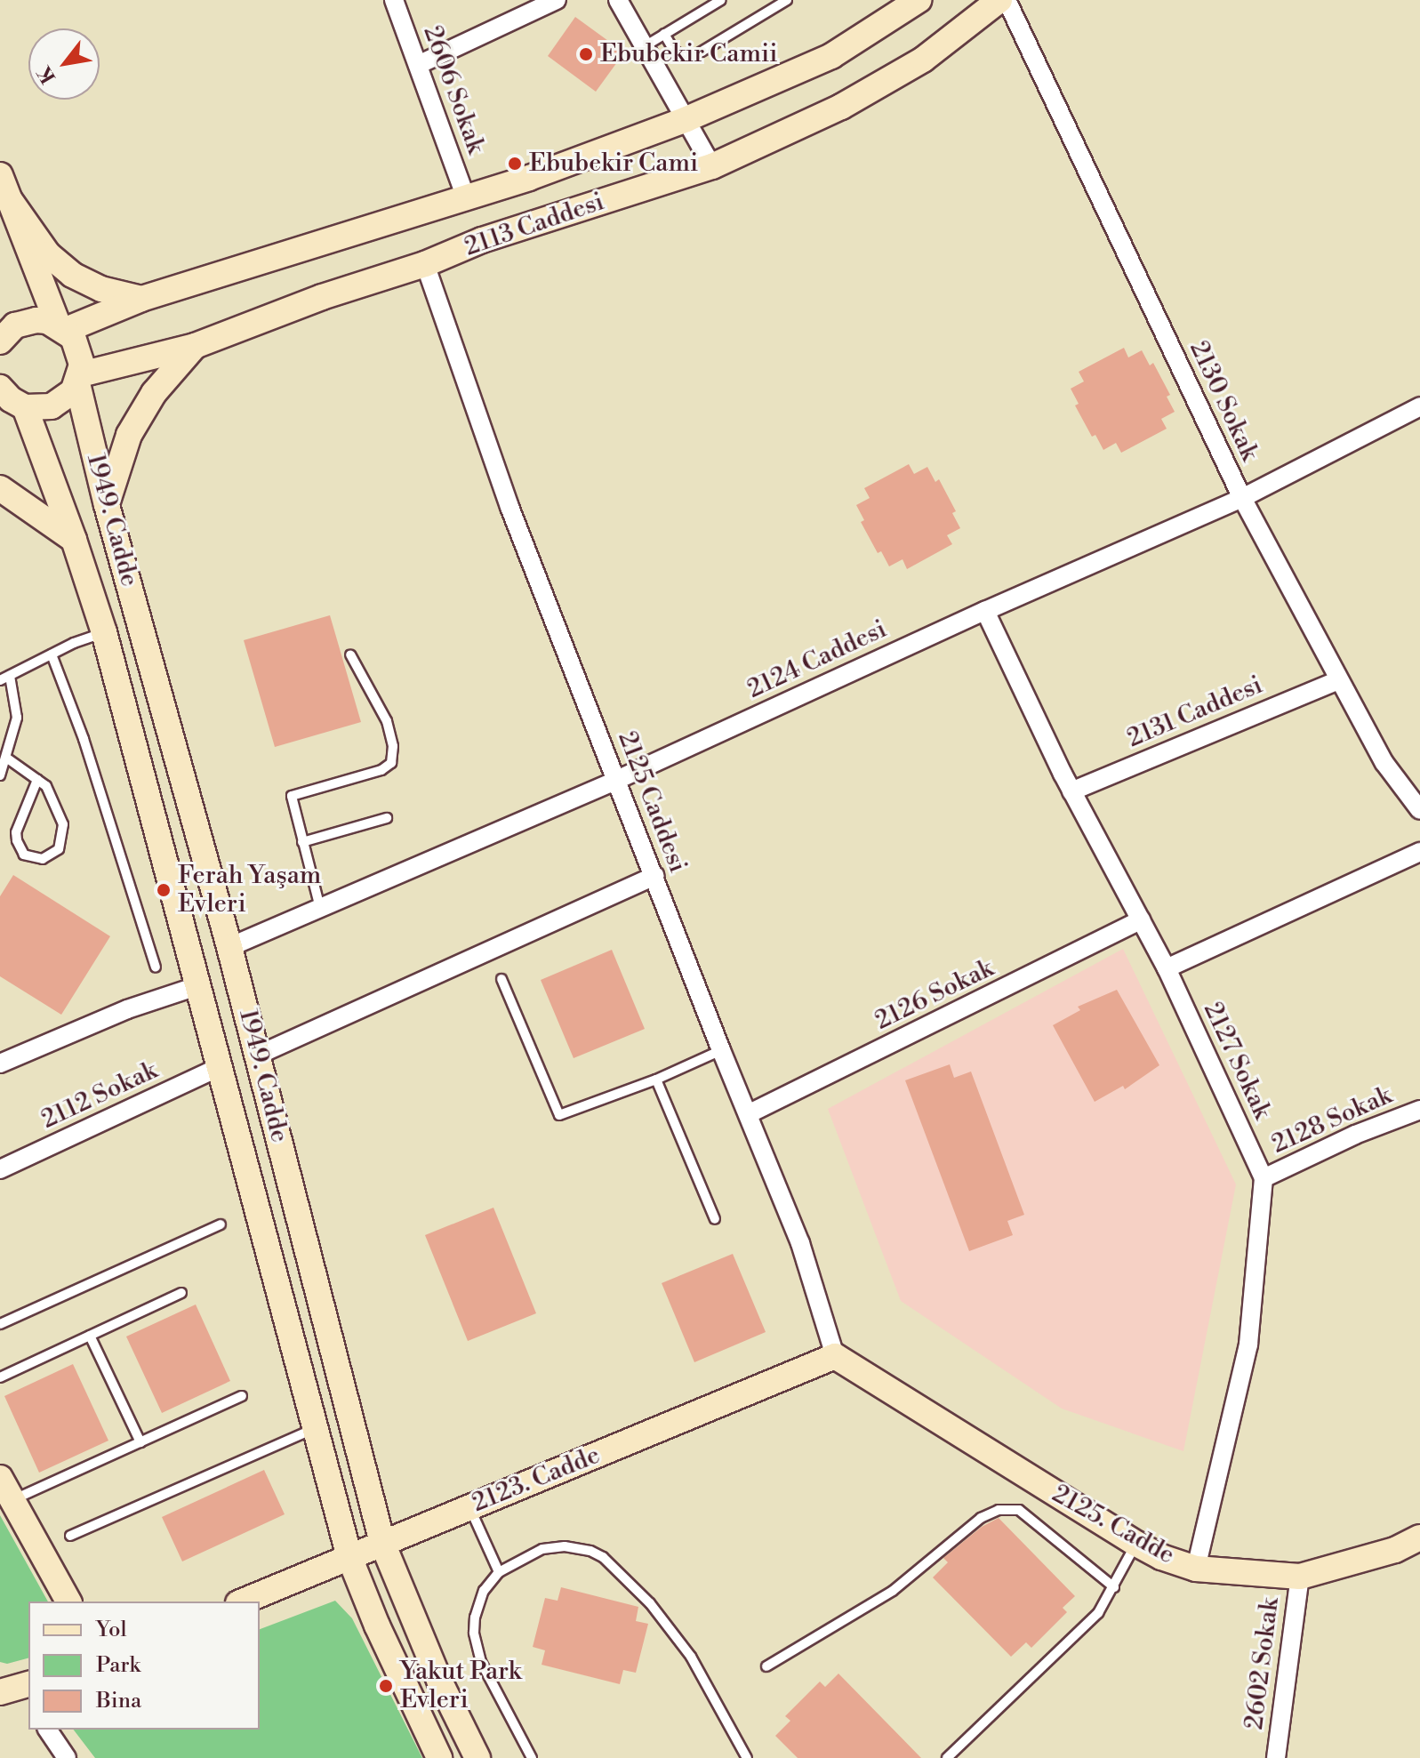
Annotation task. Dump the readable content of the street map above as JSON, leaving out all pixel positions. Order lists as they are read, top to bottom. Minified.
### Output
{"streets":{"street":["2606 Sokak","2113 Caddesi","2130 Sokak","1949. Cadde","2124 Caddesi","2131 Caddesi","2125 Caddesi","2126 Sokak","2127 Sokak","2112 Sokak","2128 Sokak","2123. Cadde","2125. Cadde","2602 Sokak"]},"crossings":[["2606 Sokak","2113 Caddesi"],["2113 Caddesi","1949. Cadde"],["2113 Caddesi","2125 Caddesi"],["2130 Sokak","2124 Caddesi"],["2130 Sokak","2131 Caddesi"],["1949. Cadde","2124 Caddesi"],["1949. Cadde","2112 Sokak"],["1949. Cadde","2123. Cadde"],["2124 Caddesi","2125 Caddesi"],["2124 Caddesi","2127 Sokak"],["2131 Caddesi","2127 Sokak"],["2125 Caddesi","2126 Sokak"],["2125 Caddesi","2123. Cadde"],["2125 Caddesi","2125. Cadde"],["2126 Sokak","2127 Sokak"],["2127 Sokak","2128 Sokak"],["2127 Sokak","2125. Cadde"],["2123. Cadde","2125. Cadde"],["2125. Cadde","2602 Sokak"]],"places":["Ebubekir Camii","Ebubekir Cami","Ferah Yaşam Evleri","Yakut Park Evleri"],"legend":["Yol","Park","Bina"],"north":"bottom left"}
